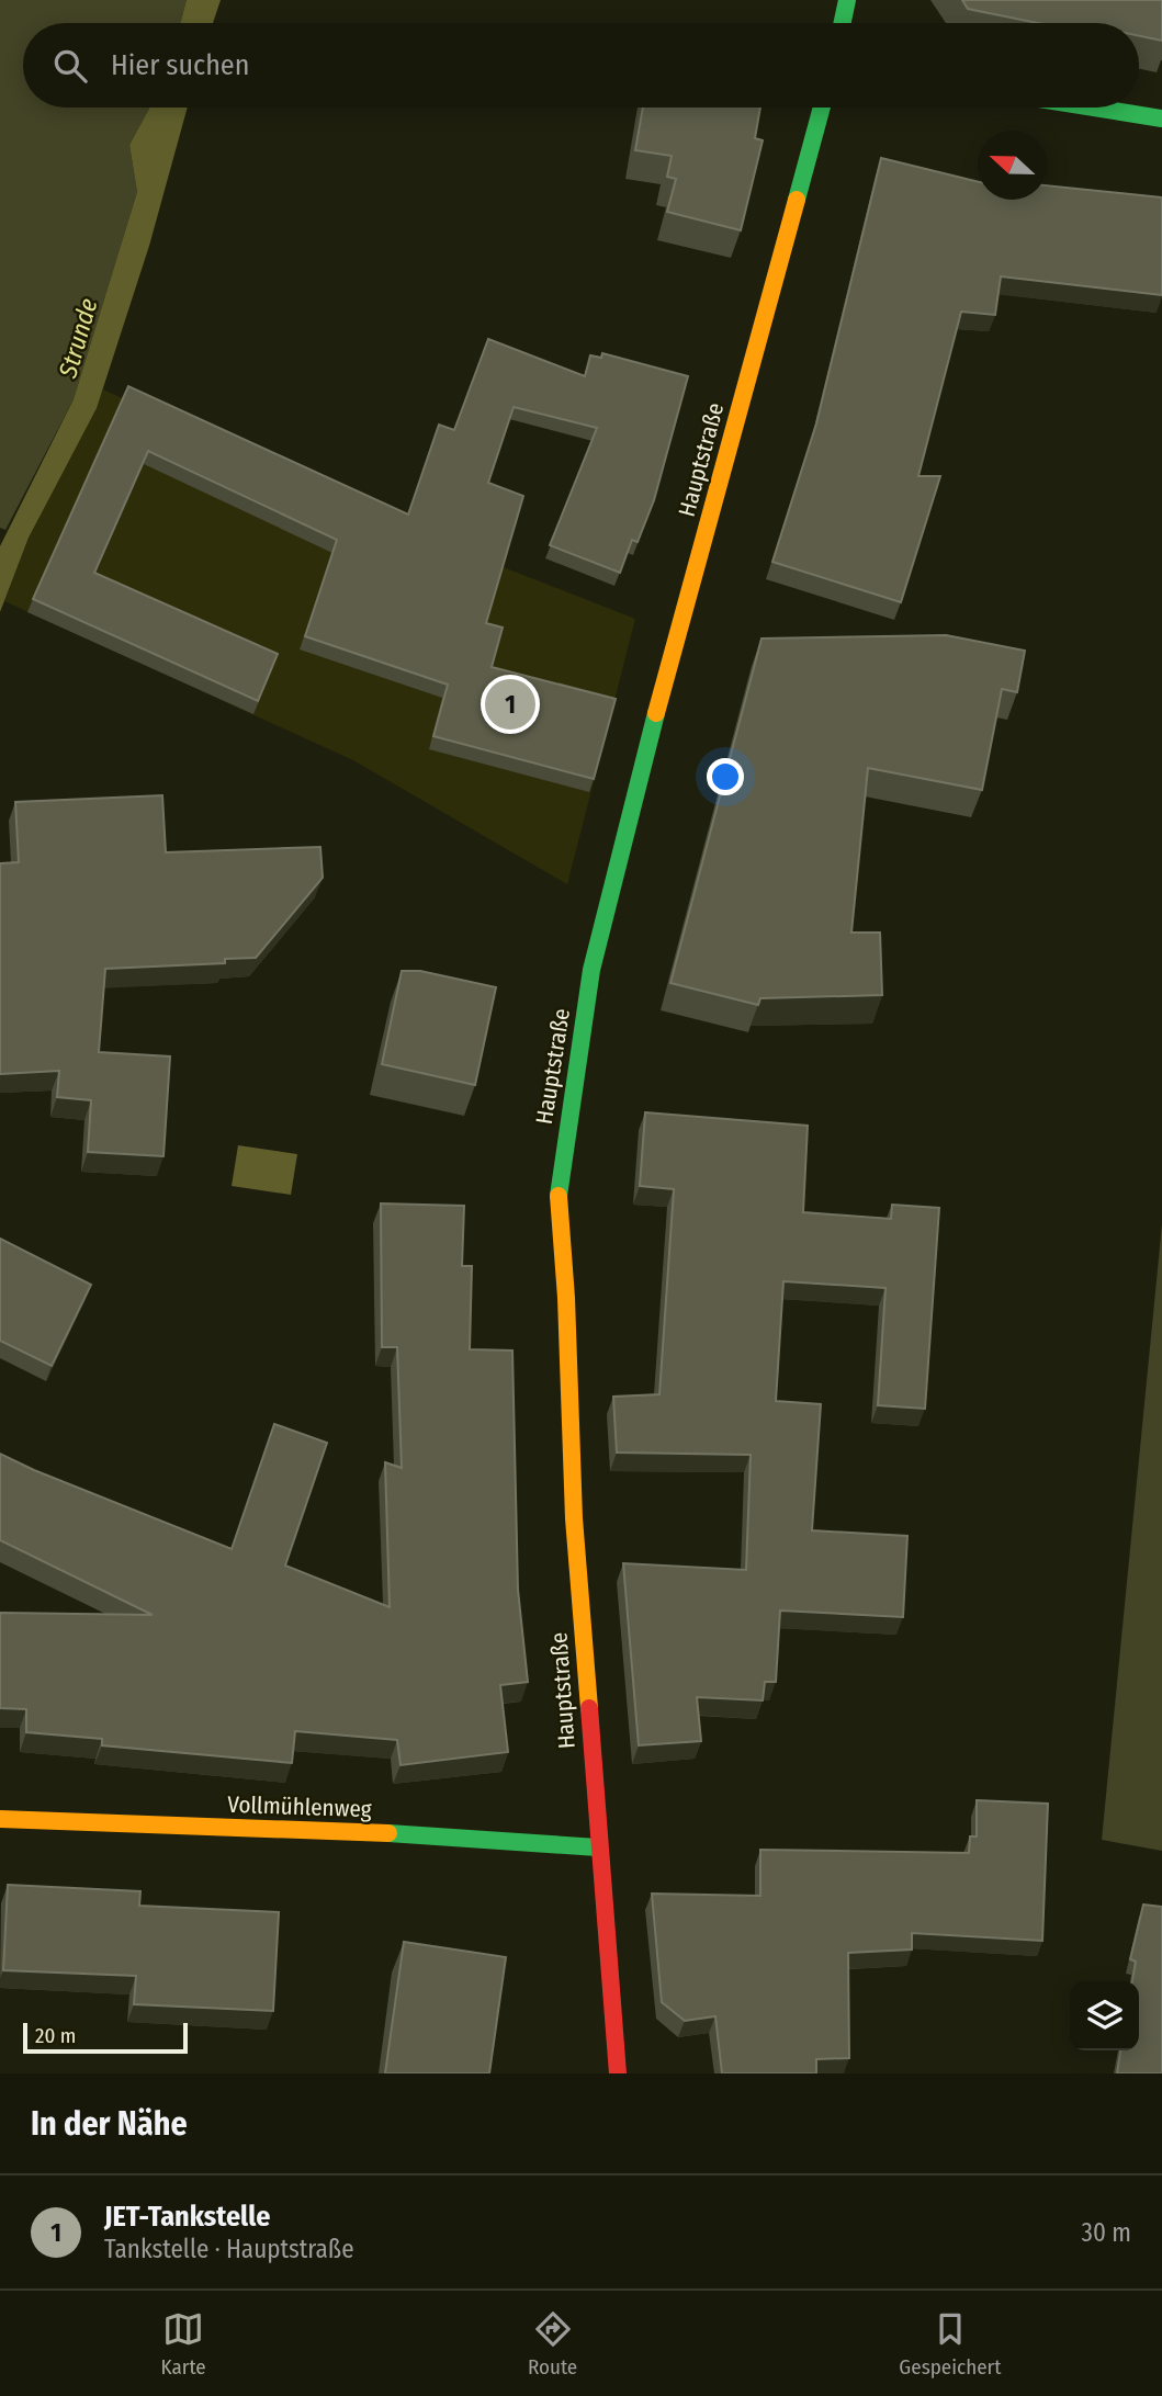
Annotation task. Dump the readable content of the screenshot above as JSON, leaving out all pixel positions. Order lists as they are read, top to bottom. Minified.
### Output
{"streets":{"main road":["Hauptstraße","Vollmühlenweg"]},"crossings":[["Hauptstraße","Vollmühlenweg"]],"water":["Strunde"],"scale_bar":"20 m","north":"left","page":{"search":"Hier suchen","pins":"1","scale":"20 m","heading":"In der Nähe","list":[{"mark":"1","name":"JET-Tankstelle","note":"Tankstelle · Hauptstraße","value":"30 m"}],"nav":["Karte","Route","Gespeichert"]}}
